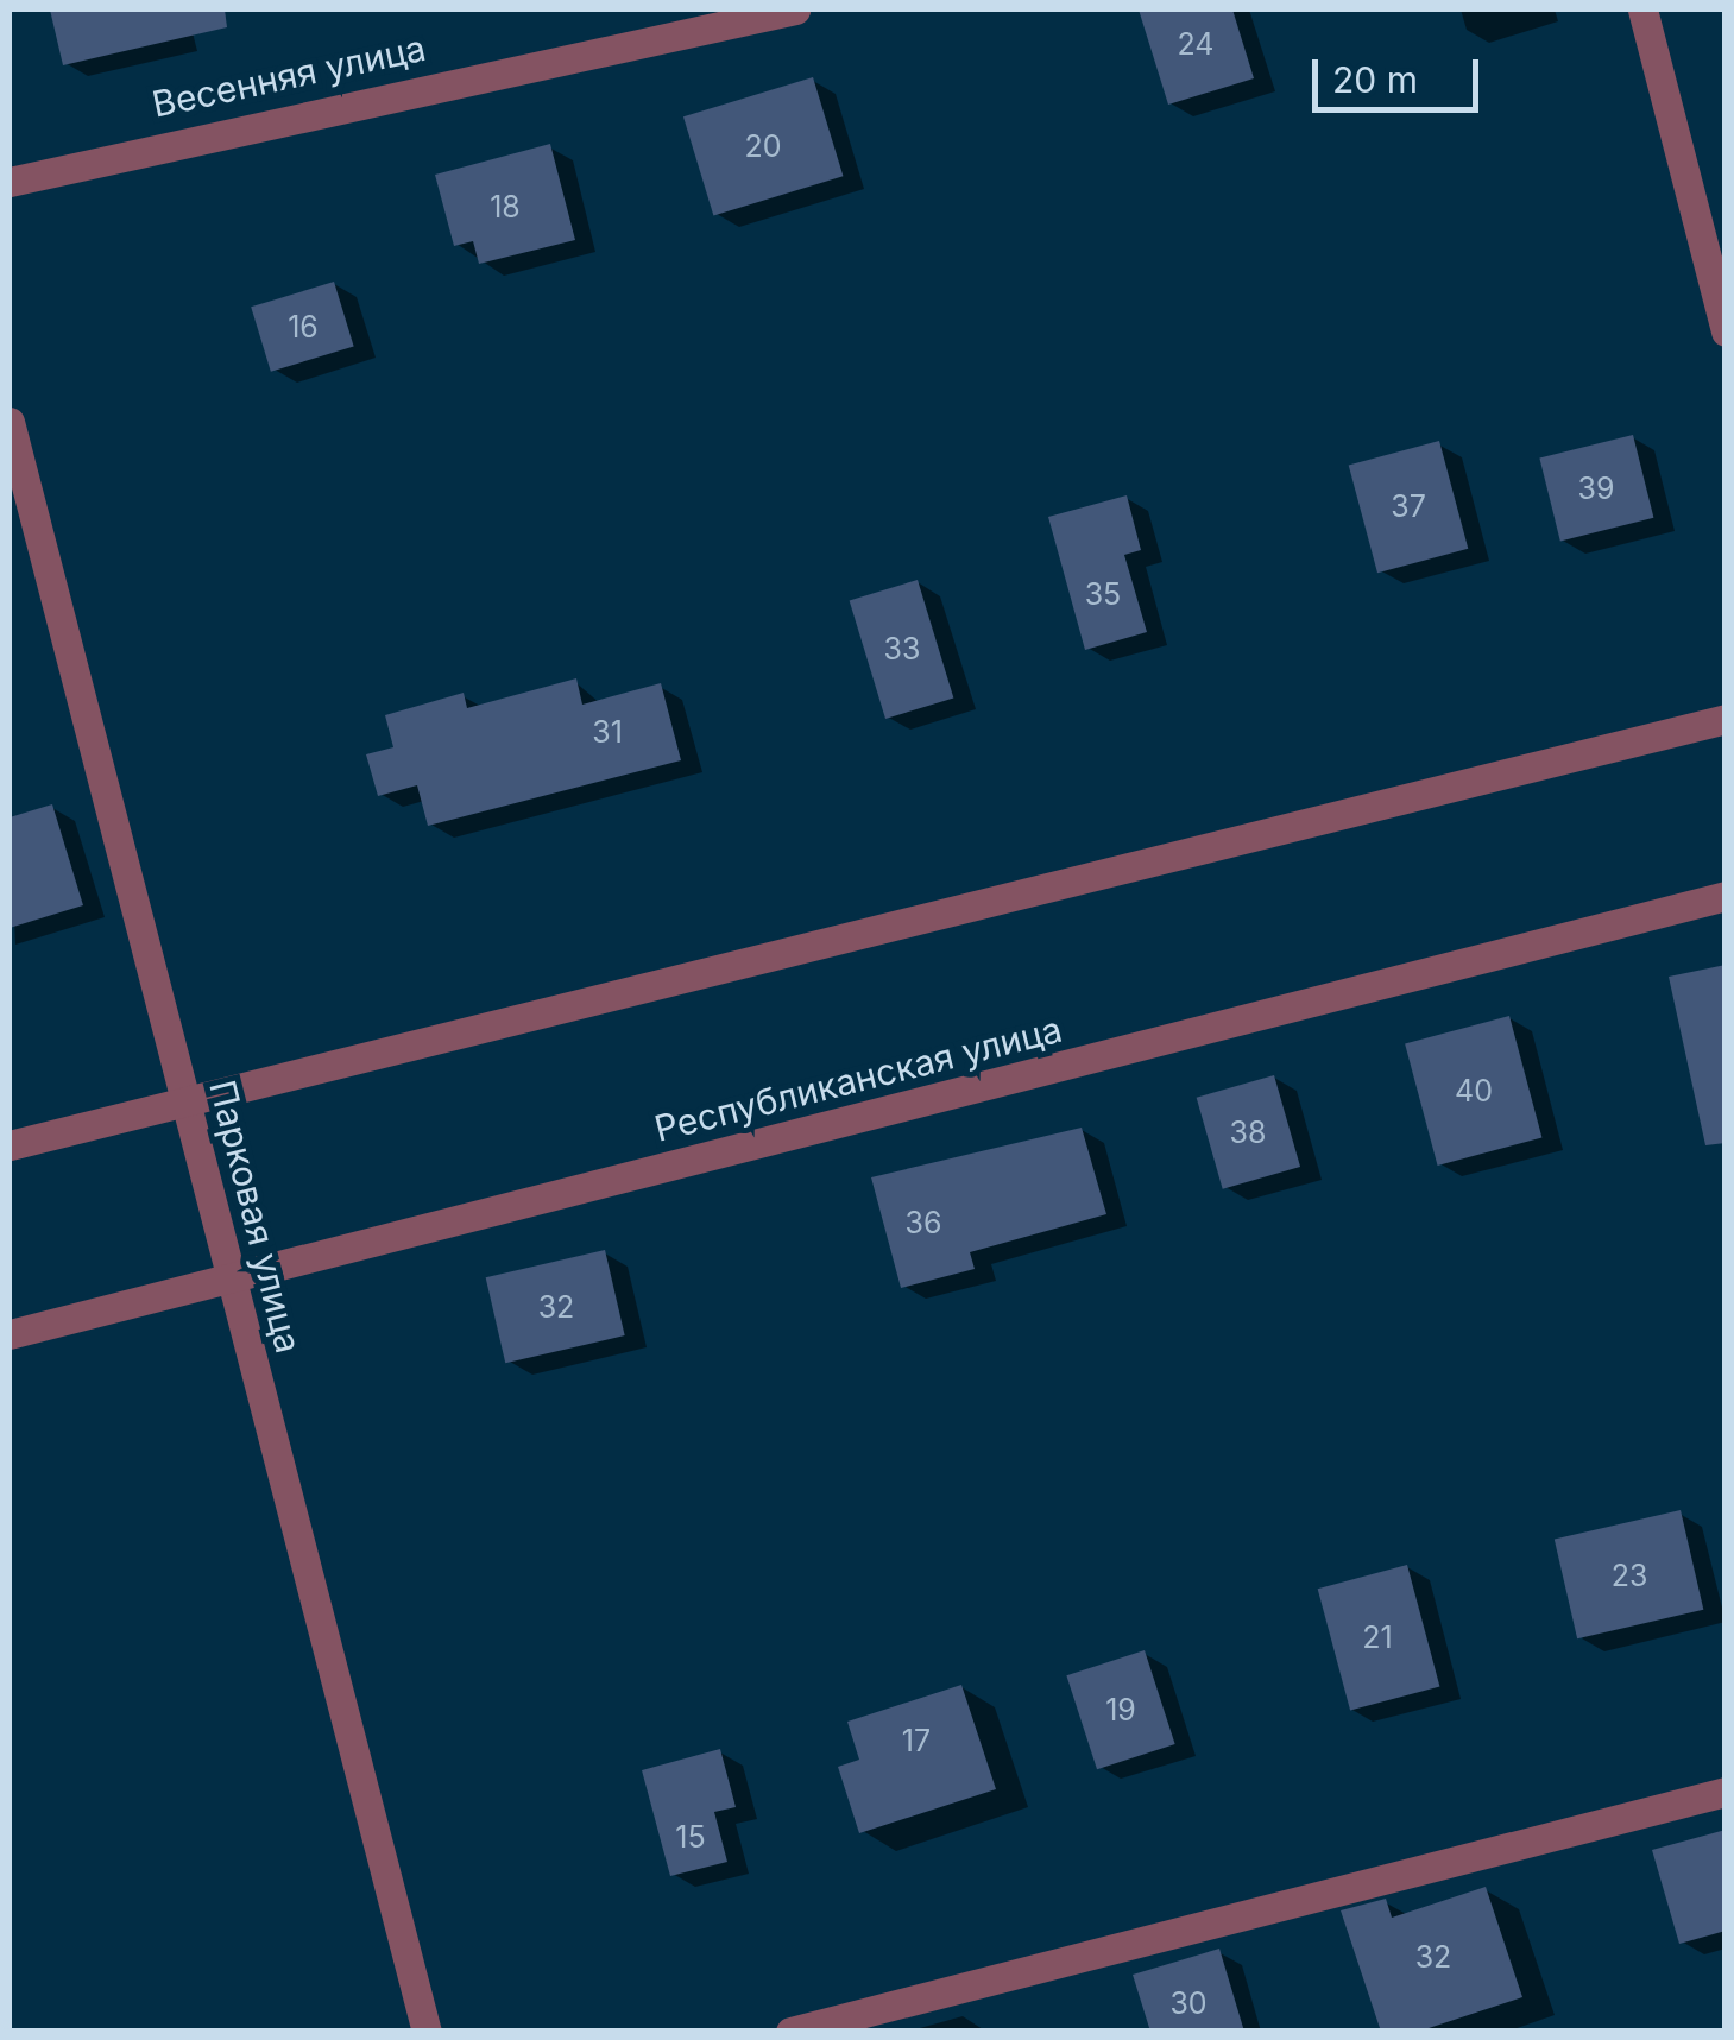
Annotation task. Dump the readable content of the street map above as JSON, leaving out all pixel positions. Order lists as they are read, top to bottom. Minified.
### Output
{"streets":{"street":["Весенняя улица","Республиканская улица","Парковая улица"]},"crossings":[["Республиканская улица","Парковая улица"]],"house_numbers":["24","20","18","16","39","37","35","33","31","40","38","36","32","23","21","19","17","15","32","30"],"scale_bar":"20 m"}
